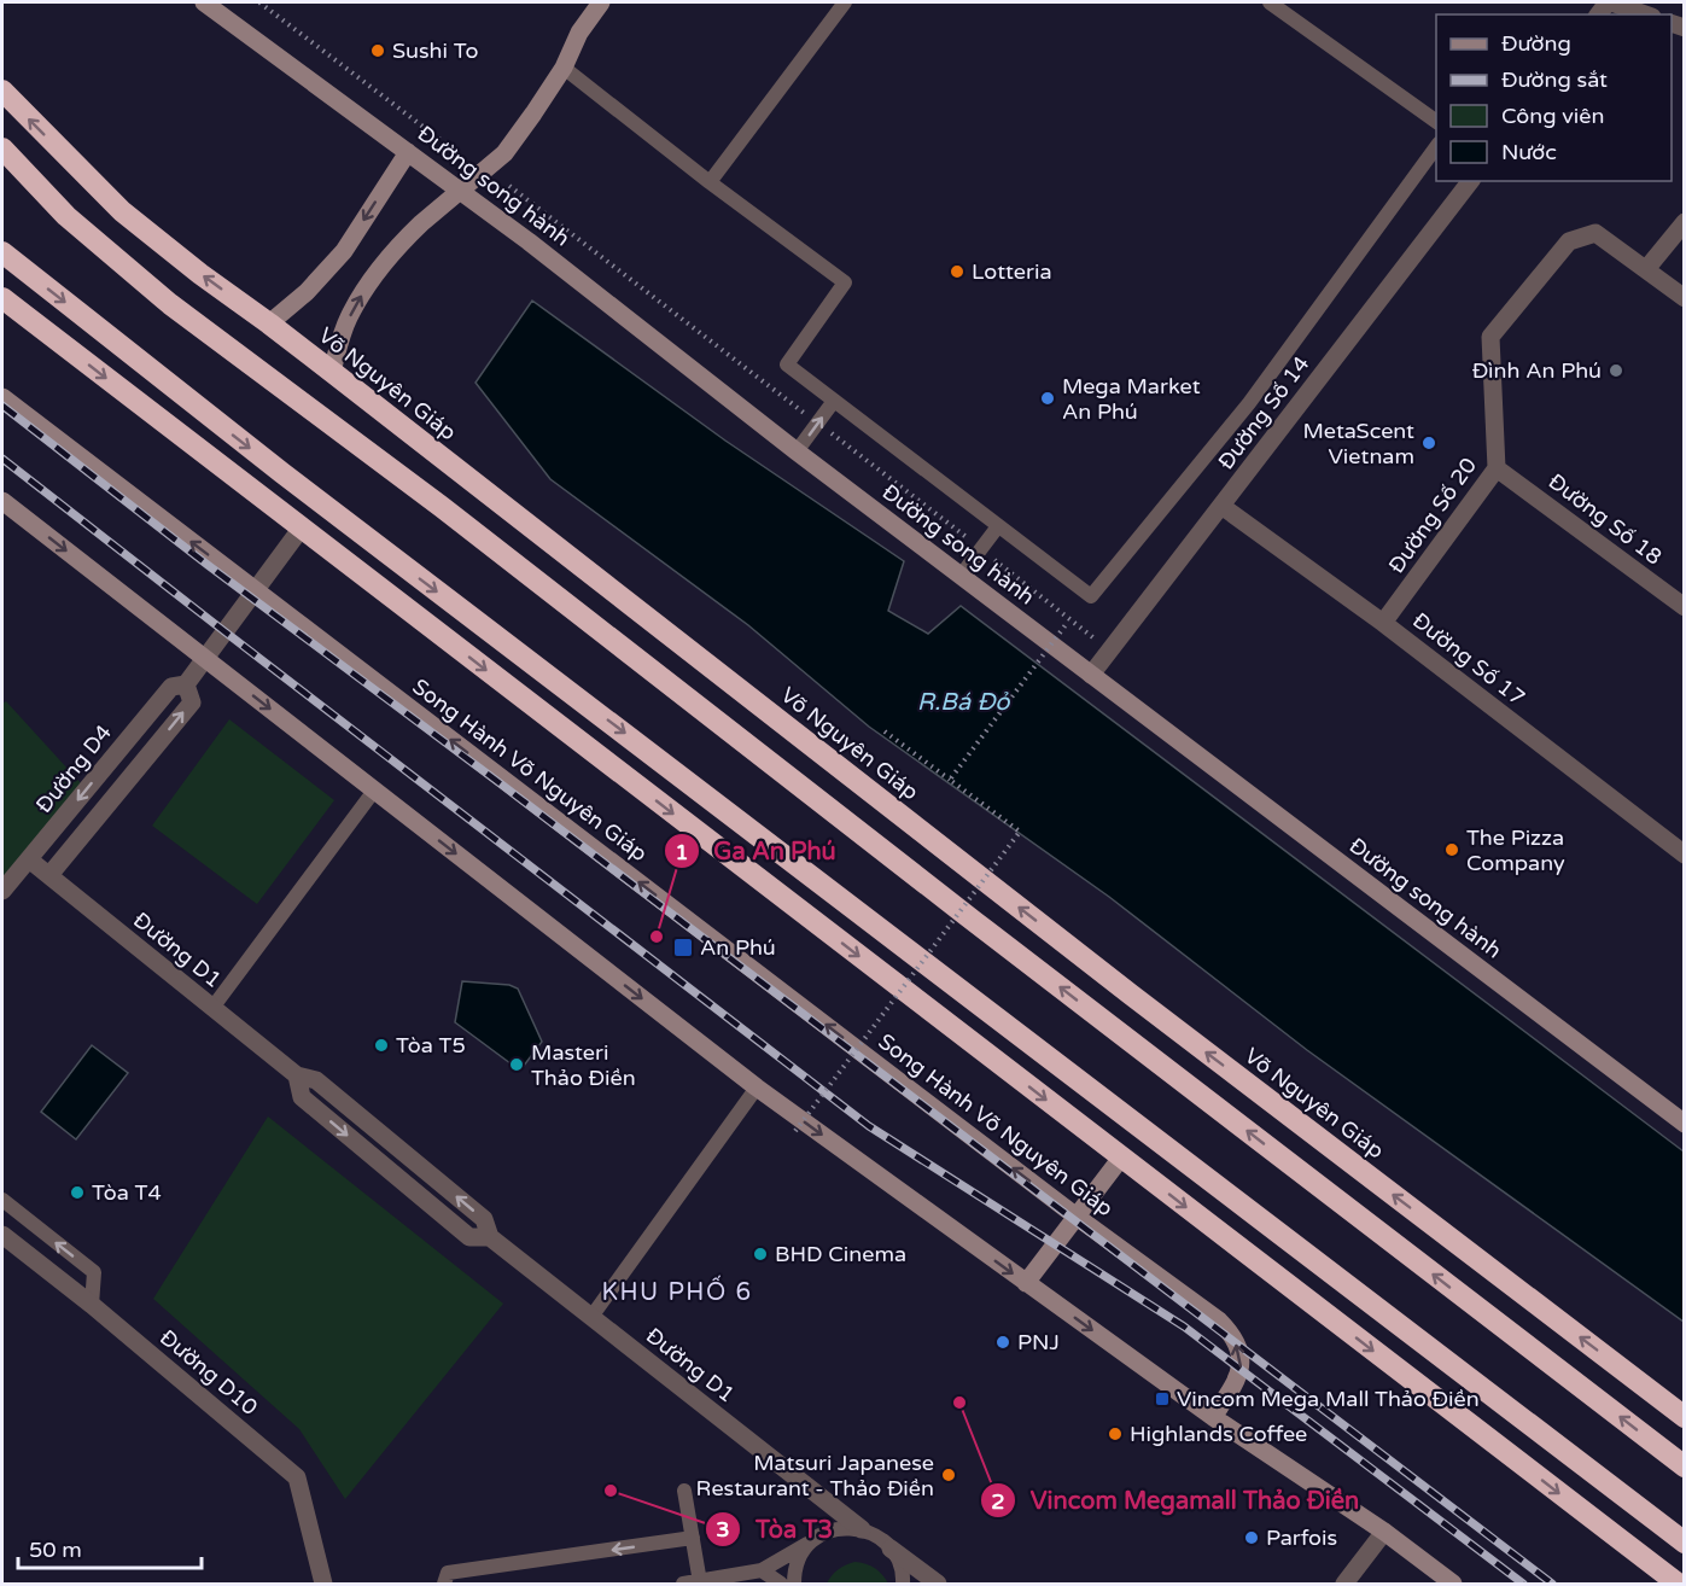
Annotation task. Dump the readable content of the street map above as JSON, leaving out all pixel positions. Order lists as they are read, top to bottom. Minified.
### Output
{"streets":{"highway":["Võ Nguyên Giáp"],"main road":["Đường song hành","Song Hành Võ Nguyên Giáp"],"street":["Đường Số 14","Đường Số 20","Đường Số 18","Đường Số 17","Đường D4","Đường D1","Đường D10"]},"crossings":[["Đường song hành","Đường Số 14"],["Đường Số 14","Đường Số 17"],["Đường Số 20","Đường Số 18"],["Đường Số 20","Đường Số 17"],["Đường D4","Song Hành Võ Nguyên Giáp"],["Đường D4","Đường D1"]],"districts":["KHU PHỐ 6"],"water":["R.Bá Đỏ"],"places":{"other":["Sushi To","Lotteria","Đình An Phú","Mega Market An Phú","MetaScent Vietnam","The Pizza Company","Ga An Phú","Tòa T5","Masteri Thảo Điền","Tòa T4","BHD Cinema","PNJ","Vincom Megamall Thảo Điền","Highlands Coffee","Matsuri Japanese Restaurant - Thảo Điền","Tòa T3","Parfois"],"transit":["An Phú","Vincom Mega Mall Thảo Điền"]},"legend":["Đường","Đường sắt","Công viên","Nước"],"scale_bar":"50 m"}
